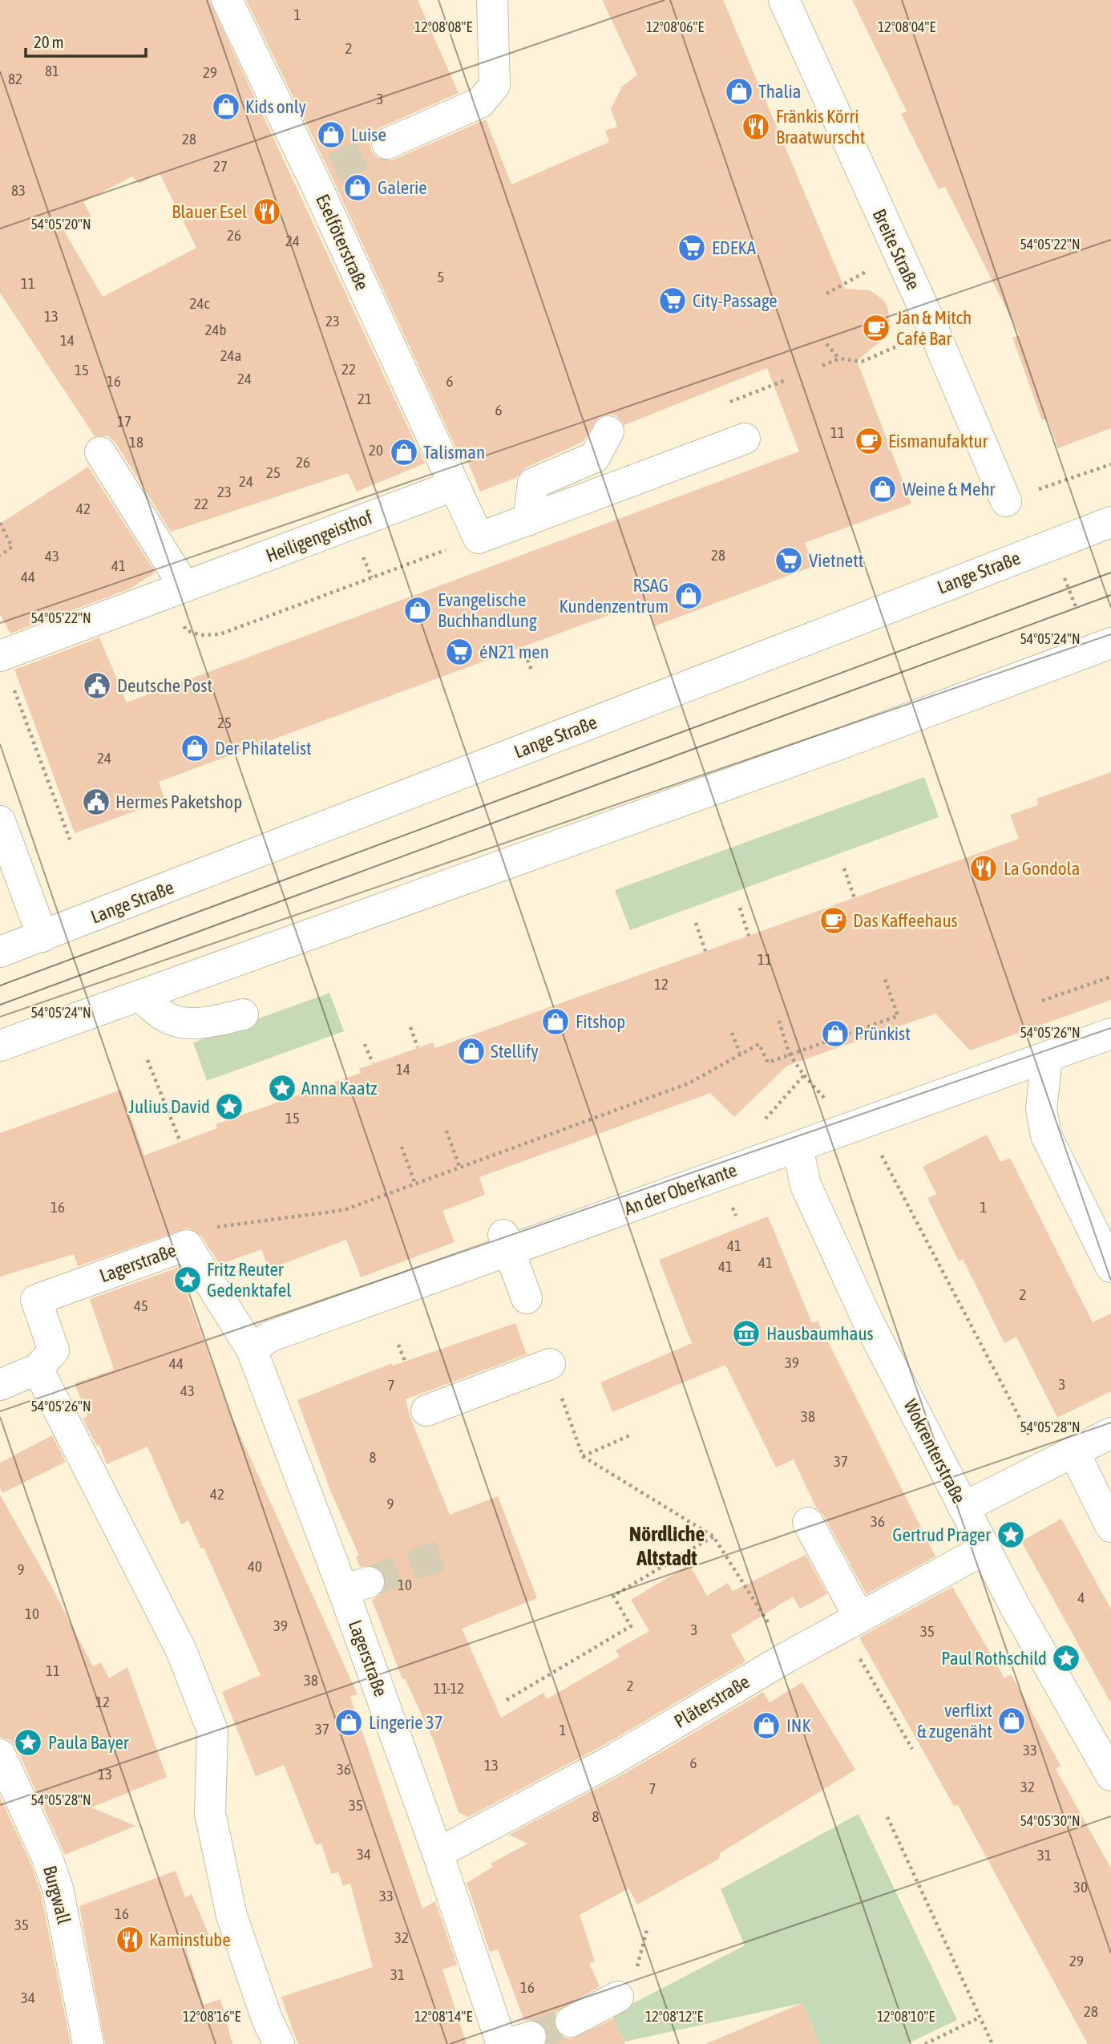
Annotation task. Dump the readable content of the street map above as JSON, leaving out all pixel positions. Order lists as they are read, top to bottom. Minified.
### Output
{"streets":{"street":["Eselföterstraße","Breite Straße","Heiligengeisthof","Lange Straße","An der Oberkante","Lagerstraße","Wokrenterstraße","Pläterstraße","Burgwall"]},"crossings":[["Eselföterstraße","Heiligengeisthof"],["An der Oberkante","Lagerstraße"],["An der Oberkante","Wokrenterstraße"],["Lagerstraße","Pläterstraße"],["Wokrenterstraße","Pläterstraße"]],"districts":["Nördliche Altstadt"],"places":{"shop":["Thalia","Kids only","Luise","Galerie","Talisman","Weine & Mehr","RSAG Kundenzentrum","Evangelische Buchhandlung","Der Philatelist","Fitshop","Prünkist","Stellify","verflixt & zugenäht","Lingerie 37","INK"],"restaurant":["Fränkis Körri Braatwurscht","Blauer Esel","La Gondola","Kaminstube"],"supermarket":["EDEKA","City-Passage","Vietnett","éN21 men"],"cafe":["Jan & Mitch Café Bar","Eismanufaktur","Das Kaffeehaus"],"public building":["Deutsche Post","Hermes Paketshop"],"place":["Anna Kaatz","Julius David","Fritz Reuter Gedenktafel","Gertrud Prager","Paul Rothschild","Paula Bayer"],"museum":["Hausbaumhaus"]},"house_numbers":["1","2","81","29","82","3","28","27","83","26","24","5","11","24c","13","23","24b","14","24a","22","15","24","16","6","21","6","17","11","18","20","26","25","24","23","22","42","28","43","41","44","25","24","11","12","14","15","16","1","41","41","41","2","45","39","44","3","7","43","38","8","37","42","9","36","40","9","10","4","10","39","3","35","11","38","2","11-12","12","37","1","33","6","13","36","13","32","7","35","8","34","31","30","33","16","35","32","29","31","16","34","28"],"scale_bar":"20 m","coordinates":["12°08'08\"E","12°08'06\"E","12°08'04\"E","54°05'20\"N","54°05'22\"N","54°05'24\"N","54°05'26\"N","54°05'28\"N","54°05'30\"N","12°08'16\"E","12°08'14\"E","12°08'12\"E","12°08'10\"E"]}
